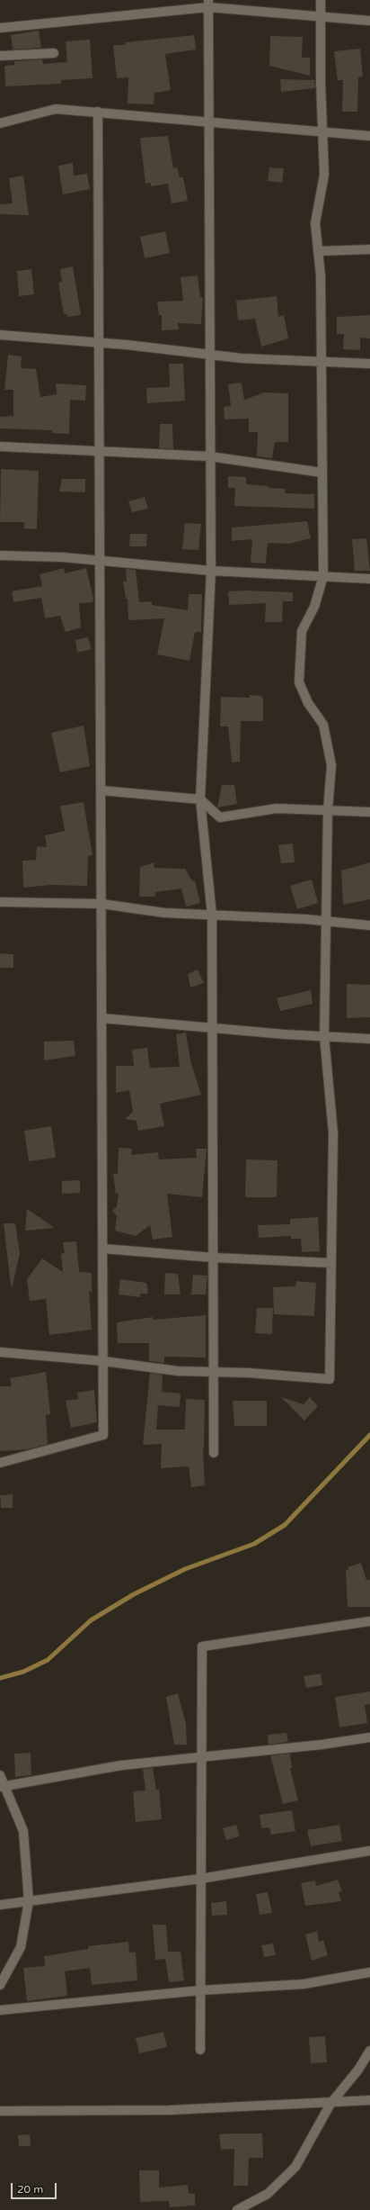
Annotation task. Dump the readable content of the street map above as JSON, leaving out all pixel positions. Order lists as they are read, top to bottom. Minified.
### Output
{"scale_bar":"20 m"}
